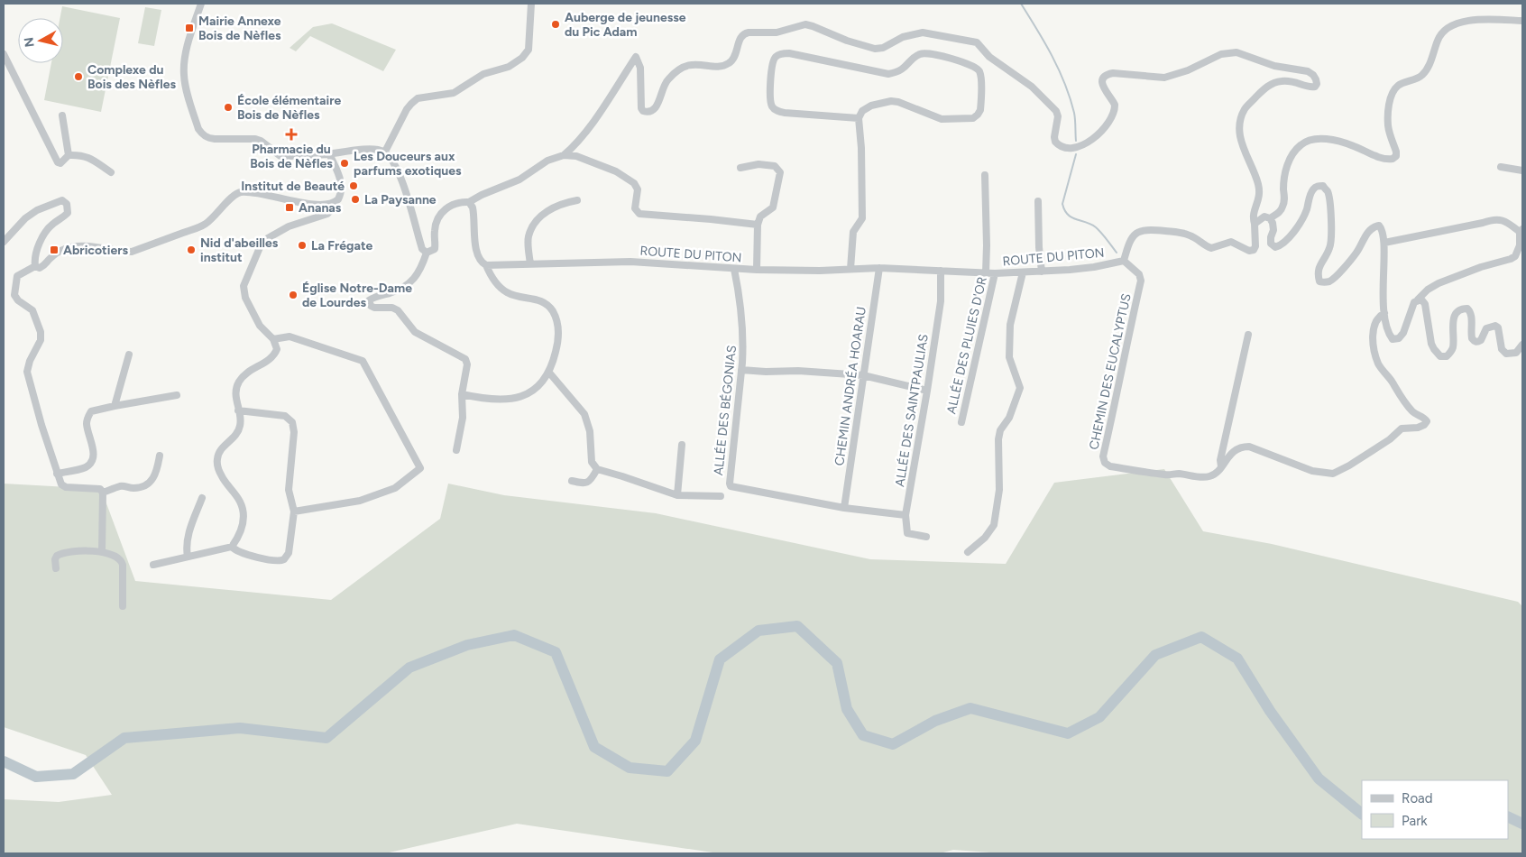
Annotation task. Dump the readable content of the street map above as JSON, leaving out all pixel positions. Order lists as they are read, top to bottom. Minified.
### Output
{"streets":{"street":["ROUTE DU PITON","ALLÉE DES PLUIES D'OR","CHEMIN DES EUCALYPTUS","CHEMIN ANDRÉA HOARAU","ALLÉE DES BÉGONIAS","ALLÉE DES SAINTPAULIAS"]},"crossings":[["ROUTE DU PITON","ALLÉE DES PLUIES D'OR"],["ROUTE DU PITON","CHEMIN DES EUCALYPTUS"],["ROUTE DU PITON","CHEMIN ANDRÉA HOARAU"],["ROUTE DU PITON","ALLÉE DES BÉGONIAS"],["ROUTE DU PITON","ALLÉE DES SAINTPAULIAS"],["CHEMIN ANDRÉA HOARAU","ALLÉE DES BÉGONIAS"],["ALLÉE DES BÉGONIAS","ALLÉE DES SAINTPAULIAS"]],"places":{"other":["Auberge de jeunesse du Pic Adam","Complexe du Bois des Nèfles","École élémentaire Bois de Nèfles","Les Douceurs aux parfums exotiques","Institut de Beauté","La Paysanne","La Frégate","Nid d'abeilles institut","Église Notre-Dame de Lourdes"],"transit":["Mairie Annexe Bois de Nèfles","Ananas","Abricotiers"],"health":["Pharmacie du Bois de Nèfles"]},"legend":["Road","Park"],"north":"left"}
